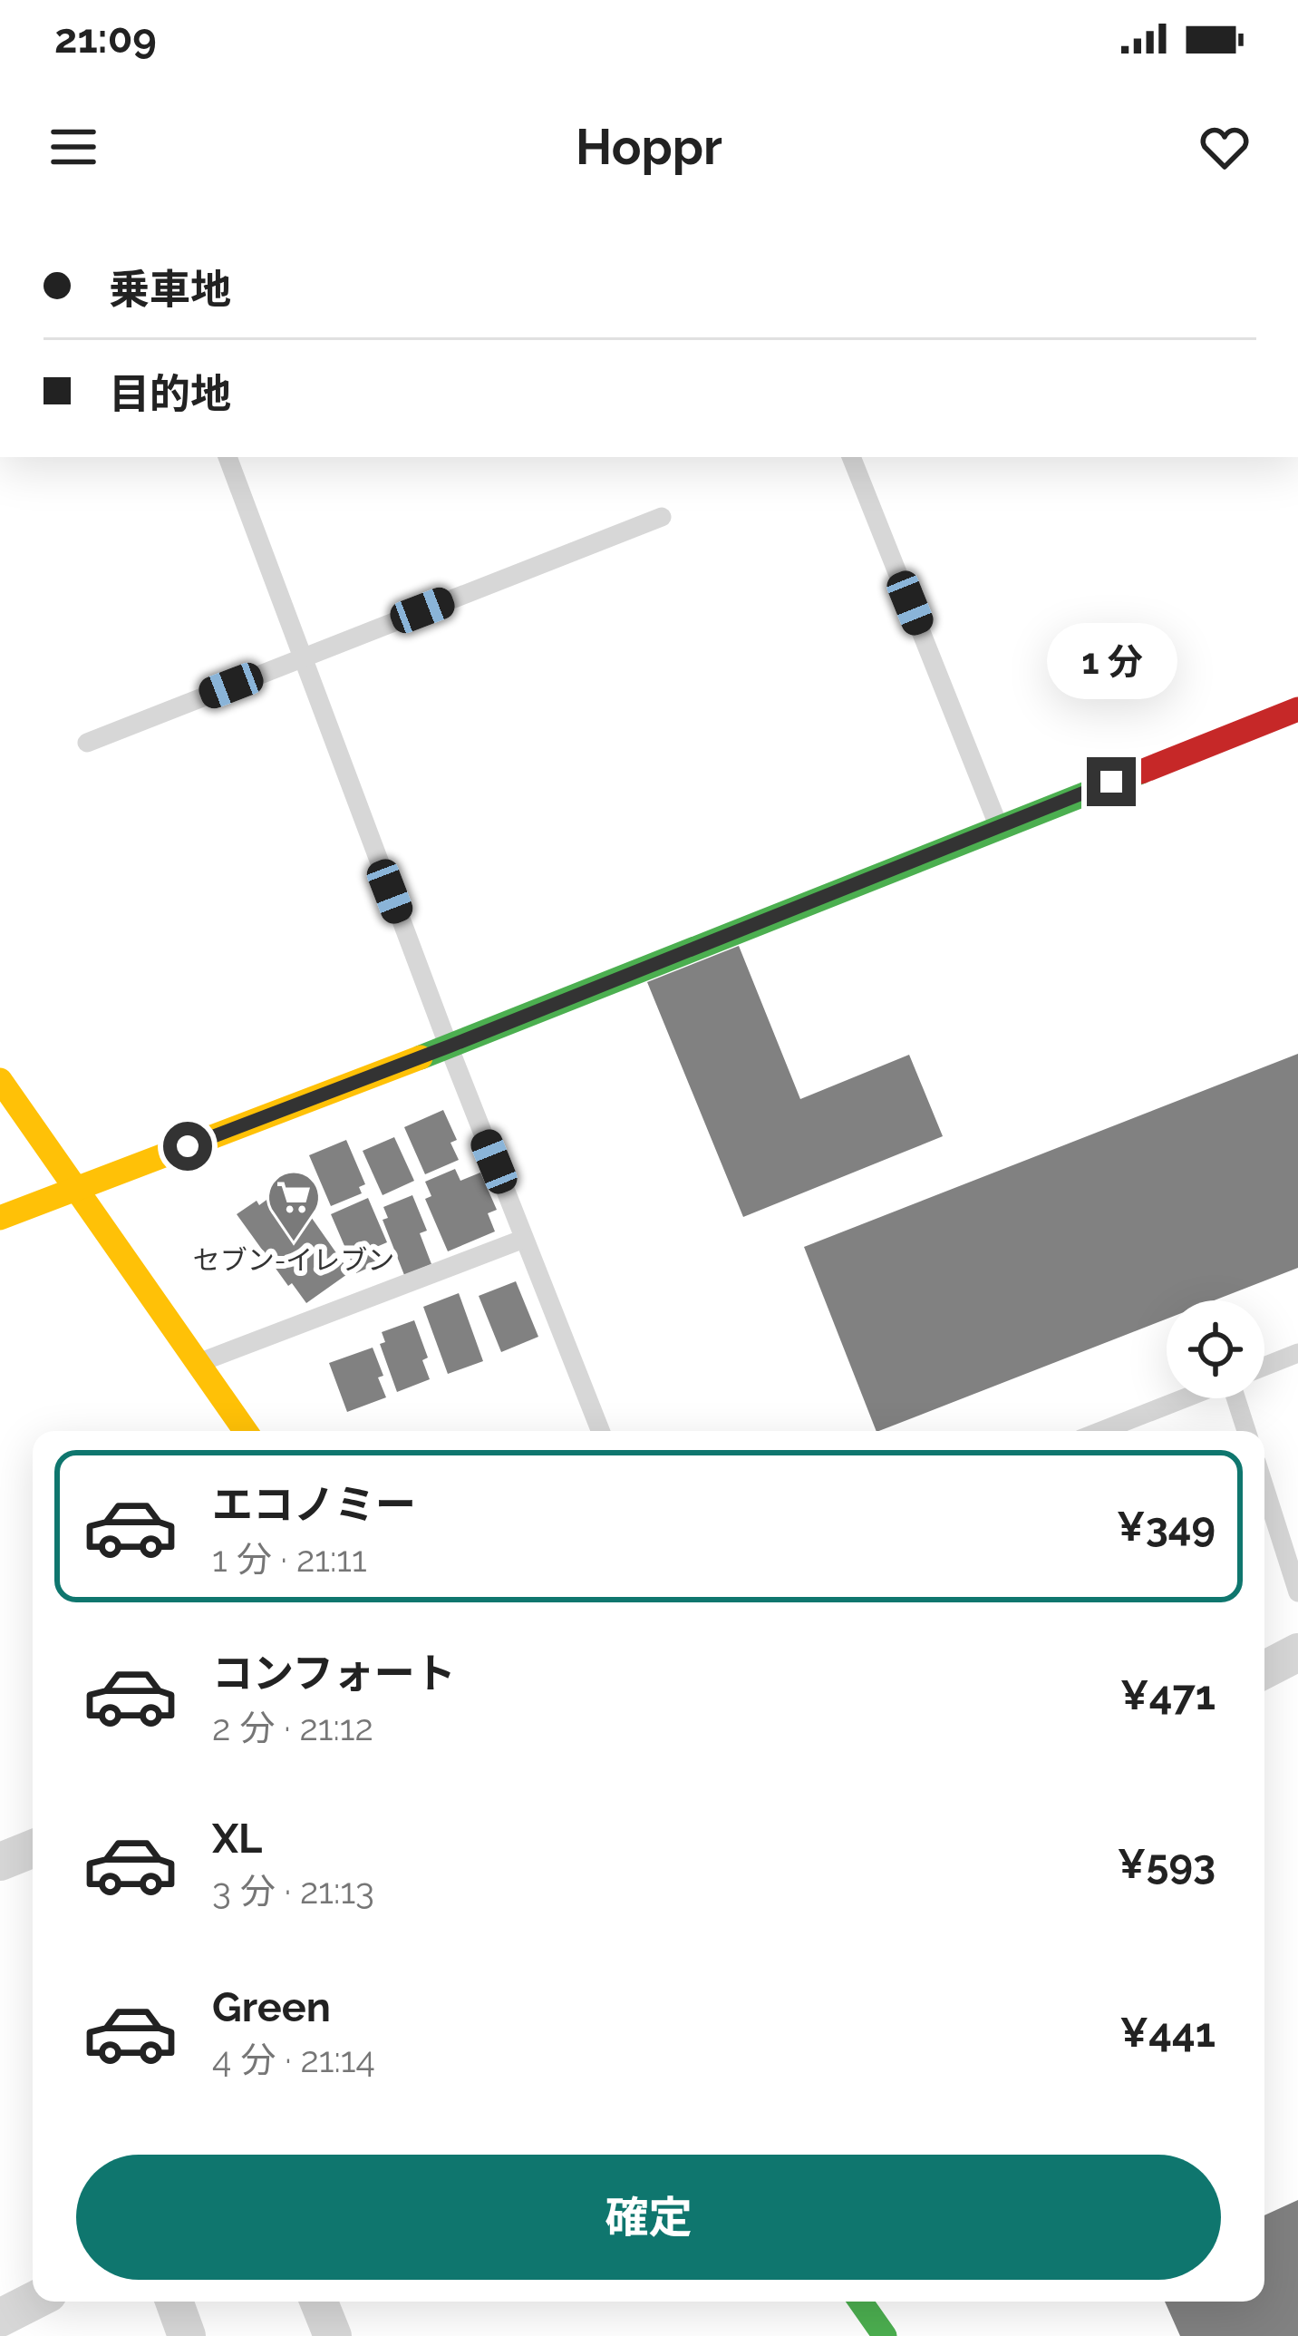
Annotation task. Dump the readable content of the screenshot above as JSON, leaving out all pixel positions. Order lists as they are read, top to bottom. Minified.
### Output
{"places":{"supermarket":["セブン-イレブン"]},"page":{"status":"21:09","header":"Hoppr","banner":["乗車地","目的地"],"bubble":"1 分","list":[{"name":"エコノミー","note":"1 分 · 21:11","value":"¥349"},{"name":"コンフォート","note":"2 分 · 21:12","value":"¥471"},{"name":"XL","note":"3 分 · 21:13","value":"¥593"},{"name":"Green","note":"4 分 · 21:14","value":"¥441"}],"buttons":"確定"}}
